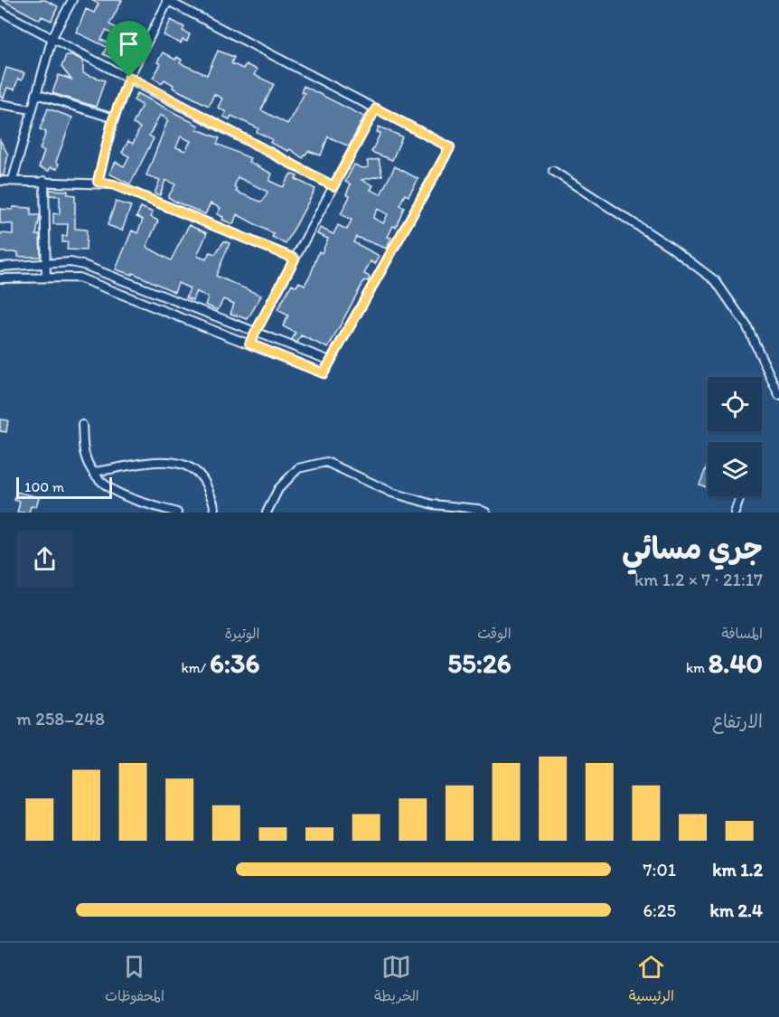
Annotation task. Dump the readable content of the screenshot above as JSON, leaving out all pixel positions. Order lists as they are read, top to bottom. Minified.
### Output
{"scale_bar":"100 m","page":{"scale":"100 m","heading":["جري مسائي","21:17 · 7 × 1.2 km"],"stats":[["المسافة","8.40 km"],["الوقت","55:26"],["الوتيرة","6:36 /km"]],"chart":["الارتفاع","248–258 m"],"list":[{"name":"1.2 km","note":"7:01"},{"name":"2.4 km","note":"6:25"}],"tabs":["الرئيسية","الخريطة","المحفوظات"]}}
